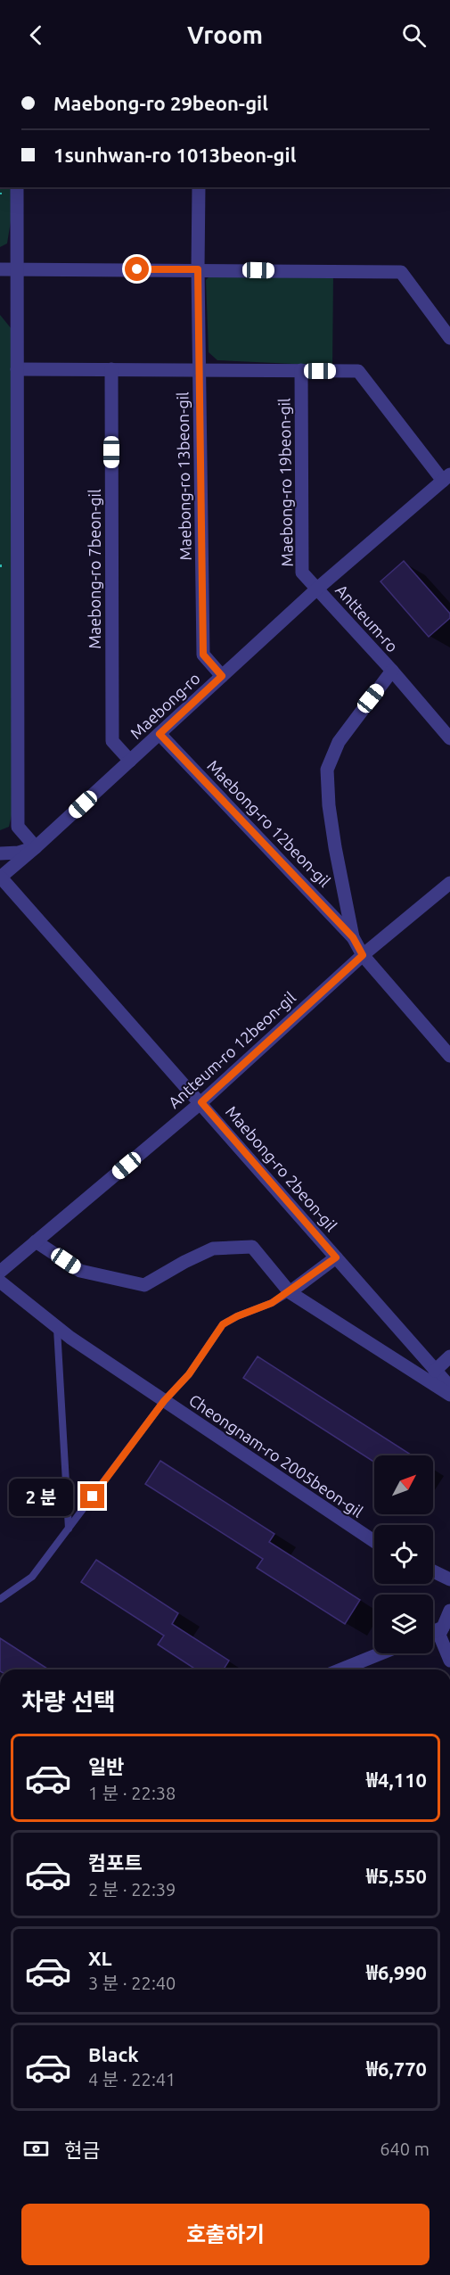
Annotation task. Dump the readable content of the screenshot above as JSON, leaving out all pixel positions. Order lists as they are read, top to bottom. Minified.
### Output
{"streets":{"street":["Maebong-ro 13beon-gil","Maebong-ro 19beon-gil","Maebong-ro 7beon-gil","Antteum-ro","Maebong-ro","Maebong-ro 12beon-gil","Antteum-ro 12beon-gil","Maebong-ro 2beon-gil","Cheongnam-ro 2005beon-gil"]},"crossings":[["Maebong-ro 13beon-gil","Maebong-ro"],["Maebong-ro 19beon-gil","Antteum-ro"],["Maebong-ro 19beon-gil","Maebong-ro"],["Maebong-ro 7beon-gil","Maebong-ro"],["Antteum-ro","Maebong-ro"],["Antteum-ro","Maebong-ro 12beon-gil"],["Maebong-ro","Maebong-ro 12beon-gil"],["Maebong-ro","Maebong-ro 2beon-gil"],["Maebong-ro 12beon-gil","Antteum-ro 12beon-gil"],["Antteum-ro 12beon-gil","Maebong-ro 2beon-gil"]],"north":"top right","page":{"header":"Vroom","banner":["Maebong-ro 29beon-gil","1sunhwan-ro 1013beon-gil"],"bubble":"2 분","heading":"차량 선택","list":[{"name":"일반","note":"1 분 · 22:38","value":"₩4,110"},{"name":"컴포트","note":"2 분 · 22:39","value":"₩5,550"},{"name":"XL","note":"3 분 · 22:40","value":"₩6,990"},{"name":"Black","note":"4 분 · 22:41","value":"₩6,770"}],"pay":["현금","640 m"],"buttons":"호출하기"}}
